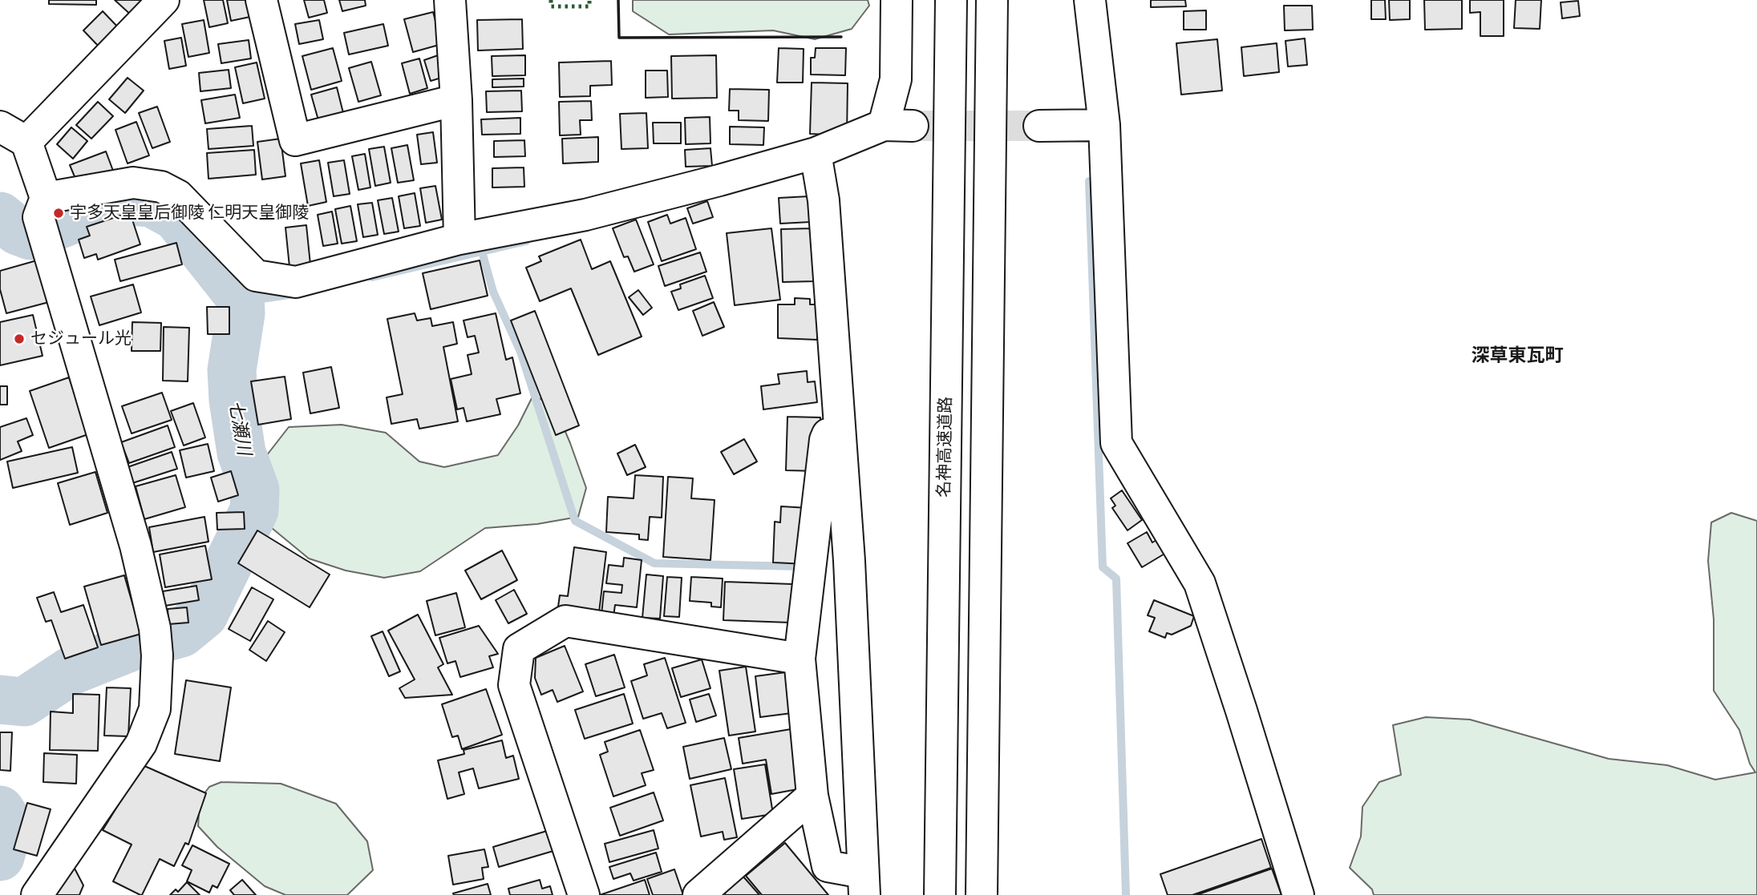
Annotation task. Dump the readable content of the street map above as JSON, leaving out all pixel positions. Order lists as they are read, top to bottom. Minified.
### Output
{"streets":{"main road":["名神高速道路"]},"districts":["深草東瓦町"],"water":["七瀬川"],"places":["宇多天皇皇后御陵 仁明天皇御陵","セジュール光"]}
